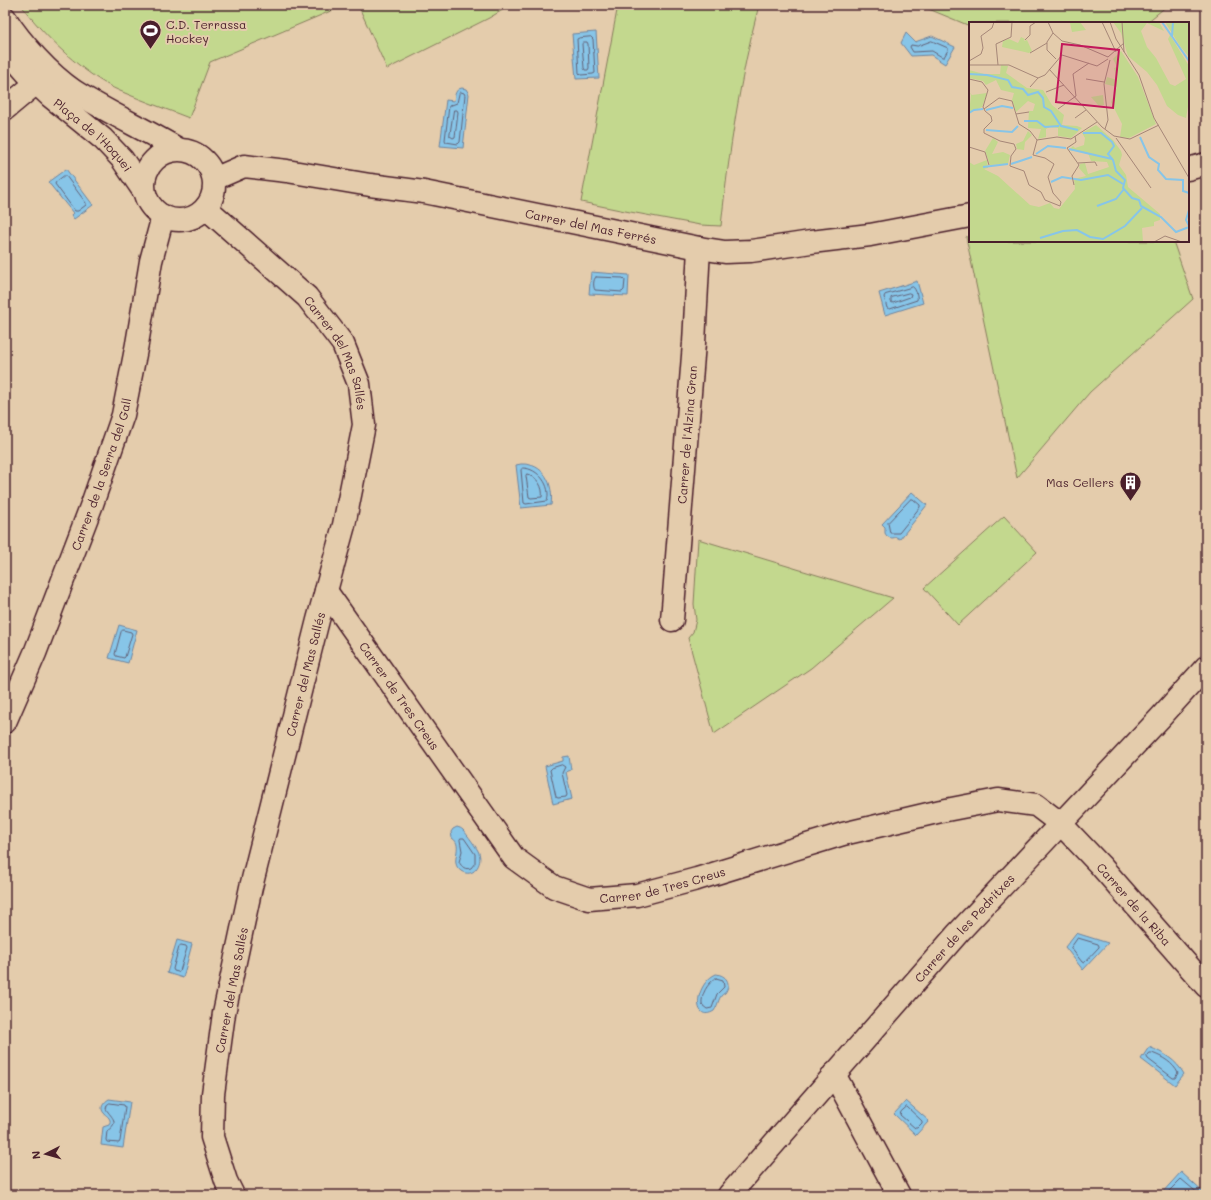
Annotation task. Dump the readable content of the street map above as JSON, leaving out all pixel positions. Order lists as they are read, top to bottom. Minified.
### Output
{"streets":{"street":["Plaça de l'Hoquei","Carrer del Mas Ferrés","Carrer del Mas Sallés","Carrer de l'Alzina Gran","Carrer de la Serra del Gall","Carrer de Tres Creus","Carrer de la Riba","Carrer de les Pedritxes"]},"crossings":[["Plaça de l'Hoquei","Carrer del Mas Ferrés"],["Plaça de l'Hoquei","Carrer del Mas Sallés"],["Plaça de l'Hoquei","Carrer de la Serra del Gall"],["Carrer del Mas Ferrés","Carrer del Mas Sallés"],["Carrer del Mas Ferrés","Carrer de l'Alzina Gran"],["Carrer del Mas Ferrés","Carrer de la Serra del Gall"],["Carrer del Mas Sallés","Carrer de la Serra del Gall"],["Carrer del Mas Sallés","Carrer de Tres Creus"],["Carrer de Tres Creus","Carrer de la Riba"],["Carrer de Tres Creus","Carrer de les Pedritxes"],["Carrer de la Riba","Carrer de les Pedritxes"]],"places":{"sports":["C.D. Terrassa Hockey"],"building":["Mas Cellers"]},"north":"left"}
